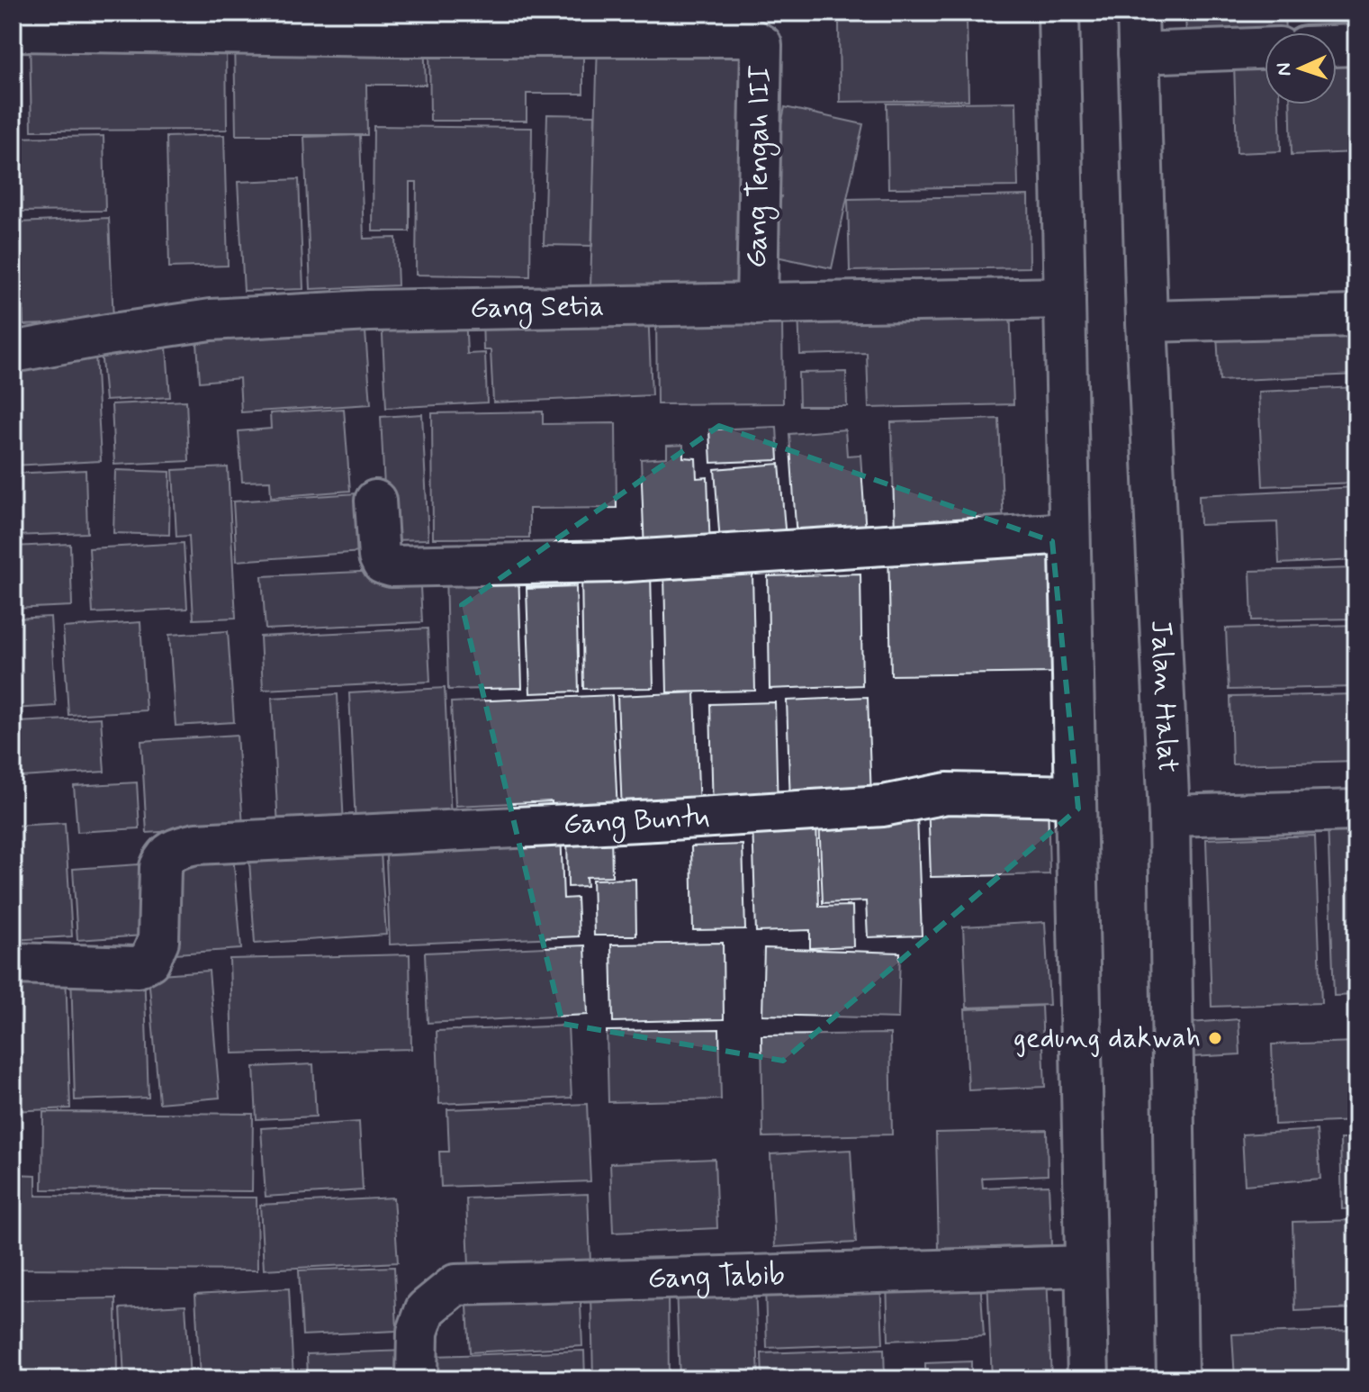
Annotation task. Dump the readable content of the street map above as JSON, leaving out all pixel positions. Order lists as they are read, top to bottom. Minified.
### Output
{"streets":{"street":["Gang Tengah III","Gang Setia","Jalan Halat","Gang Buntu","Gang Tabib"]},"crossings":[["Gang Tengah III","Gang Setia"]],"places":["gedung dakwah"],"north":"left"}
